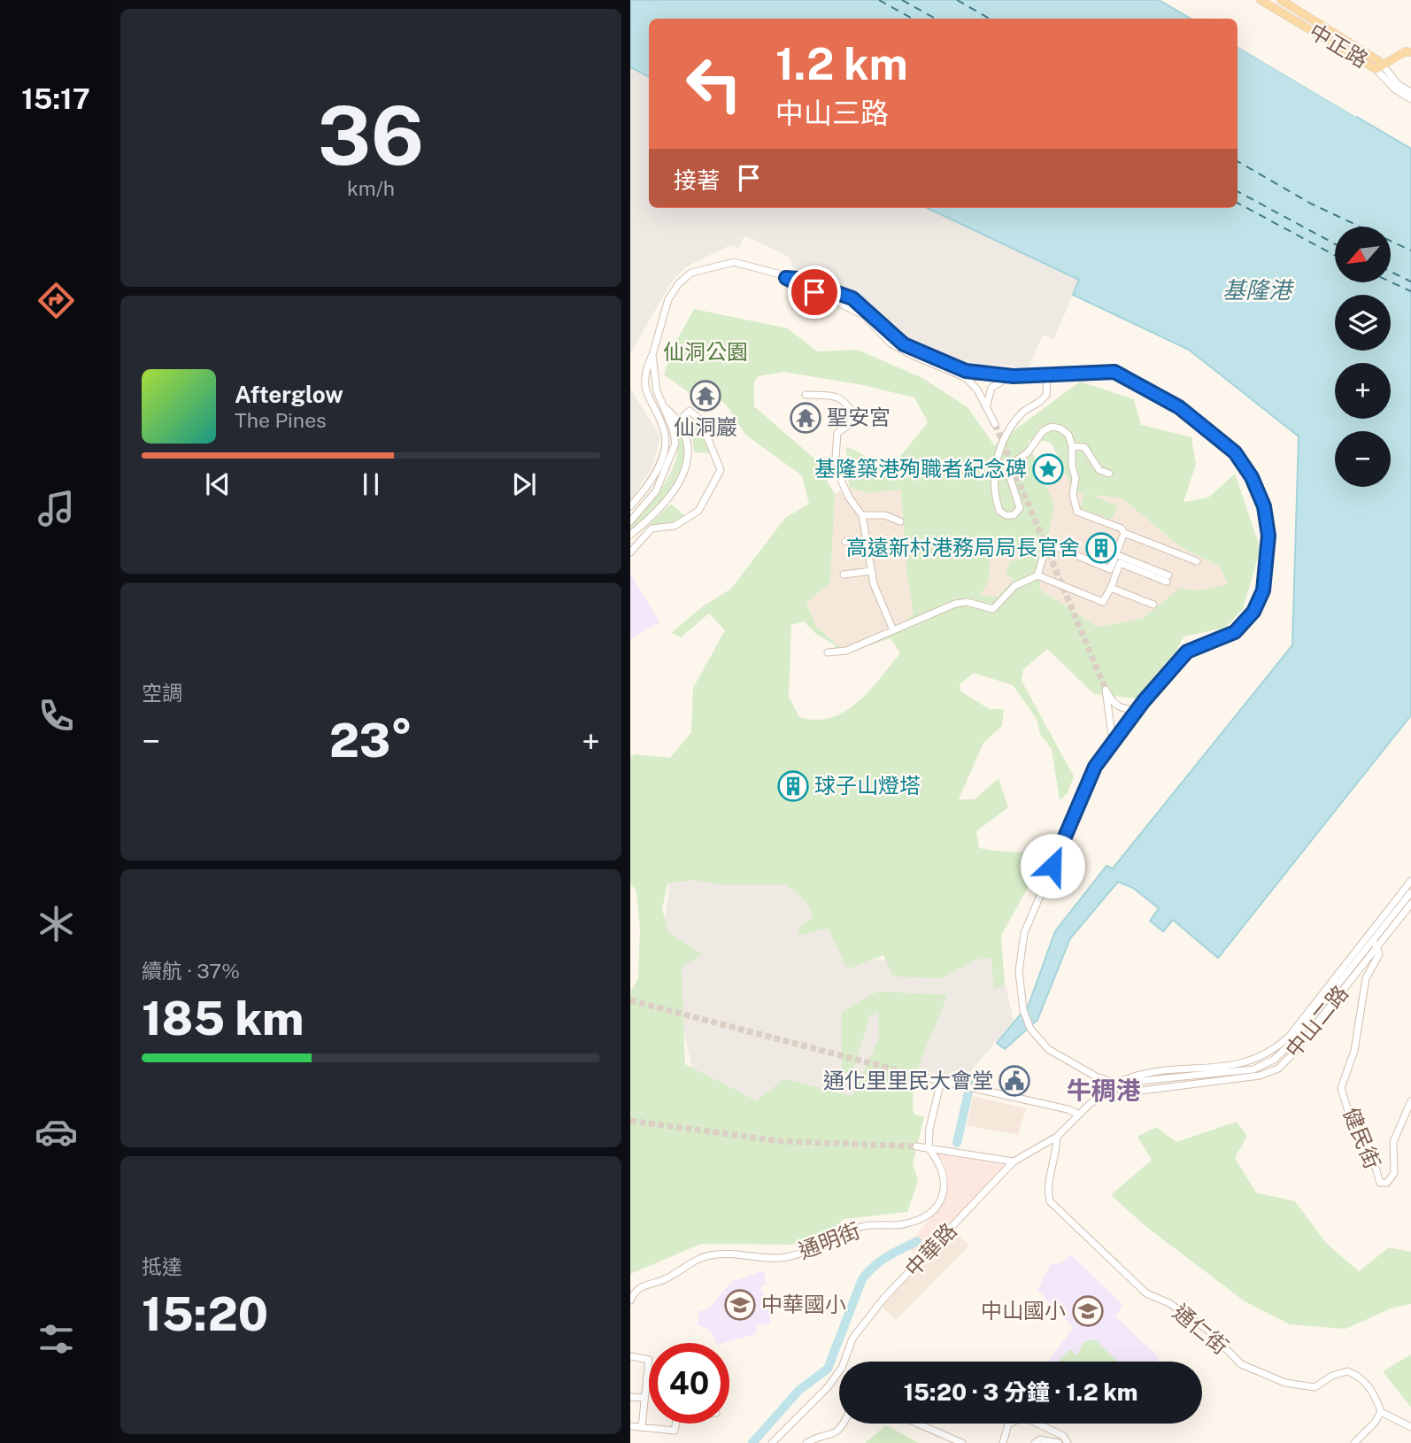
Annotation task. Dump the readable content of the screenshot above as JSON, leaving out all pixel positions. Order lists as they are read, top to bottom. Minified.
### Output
{"streets":{"main road":["中正路"],"street":["中山二路","健民街","通明街","中華路","通仁街"]},"crossings":[["中山二路","健民街"],["中山二路","中華路"],["中華路","通仁街"]],"districts":["牛稠港"],"water":["基隆港"],"parks":["仙洞公園"],"places":{"temple":["仙洞巖","聖安宮"],"place":["基隆築港殉職者紀念碑"],"building":["高遠新村港務局局長官舍","球子山燈塔"],"public building":["通化里里民大會堂"],"school or university":["中華國小","中山國小"]},"north":"bottom left","page":{"tabs":"15:17","tile":[["36","km/h"],"空調",["續航 · 37%","185 km"],["抵達","15:20"]],"turn":["1.2 km","中山三路"],"then":"接著","map_buttons":["+","−"],"song":["Afterglow","The Pines"],"heat":["−","23°","+"],"limit":"40","trip":"15:20 · 3 分鐘 · 1.2 km"}}
